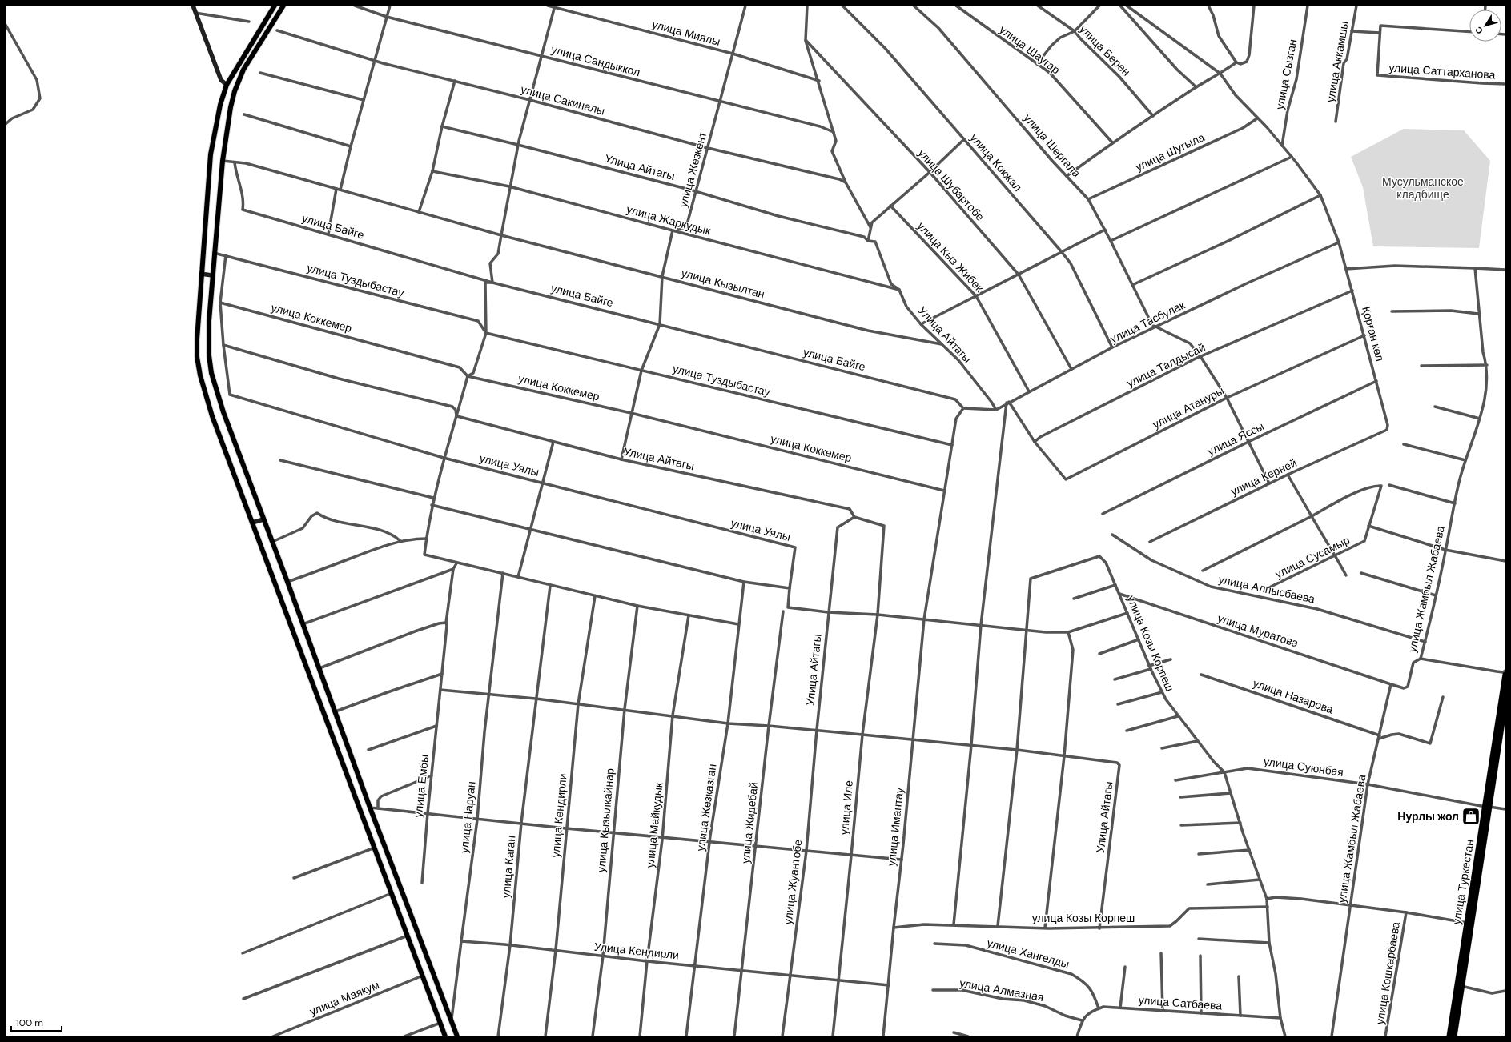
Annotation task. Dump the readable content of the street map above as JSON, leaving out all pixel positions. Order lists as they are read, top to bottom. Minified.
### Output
{"streets":{"highway":["улица Туркестан"],"street":["улица Миялы","улица Шаугар","улица Берен","улица Сандыккол","улица Аккамшы","улица Саттарханова","улица Сызган","улица Сакиналы","улица Шергала","улица Шугыла","улица Кокжал","Улица Айтагы","улица Жезкент","улица Шубартобе","улица Жаркудык","улица Байге","улица Кыз Жибек","улица Туздыбастау","улица Кызылтан","улица Коккемер","улица Тасбулак","Қорған көл","улица Талдысай","улица Атануры","улица Яссы","улица Уялы","улица Керней","улица Сусамыр","улица Алпысбаева","улица Жамбыл Жабаева","улица Муратова","улица Козы Корпеш","улица Назарова","улица Суюнбая","улица Ембы","улица Жезказган","улица Иле","улица Кендирли","улица Наруан","улица Кызылкайнар","улица Жидебай","улица Майкудык","улица Имантау","улица Каган","улица Жуантобе","Улица Кендирли","улица Хангелды","улица Кошкарбаева","улица Алмазная","улица Маякум","улица Сатбаева"]},"crossings":[["улица Миялы","улица Жезкент"],["улица Сандыккол","улица Жезкент"],["улица Сызган","Қорған көл"],["улица Сакиналы","улица Жезкент"],["улица Шергала","улица Шугыла"],["улица Шергала","улица Тасбулак"],["улица Шугыла","Қорған көл"],["улица Кокжал","улица Тасбулак"],["Улица Айтагы","улица Жезкент"],["Улица Айтагы","улица Жаркудык"],["Улица Айтагы","улица Кызылтан"],["Улица Айтагы","улица Тасбулак"],["Улица Айтагы","улица Козы Корпеш"],["Улица Айтагы","улица Иле"],["Улица Айтагы","улица Жуантобе"],["улица Жезкент","улица Жаркудык"],["улица Шубартобе","улица Тасбулак"],["улица Байге","улица Кызылтан"],["улица Байге","улица Имантау"],["улица Кыз Жибек","улица Тасбулак"],["улица Туздыбастау","улица Имантау"],["улица Коккемер","улица Имантау"],["улица Тасбулак","Қорған көл"],["Қорған көл","улица Талдысай"],["Қорған көл","улица Атануры"],["Қорған көл","улица Яссы"],["Қорған көл","улица Керней"],["улица Талдысай","улица Атануры"],["улица Алпысбаева","улица Жамбыл Жабаева"],["улица Жамбыл Жабаева","улица Муратова"],["улица Жамбыл Жабаева","улица Назарова"],["улица Жамбыл Жабаева","улица Суюнбая"],["улица Муратова","улица Козы Корпеш"],["улица Козы Корпеш","улица Суюнбая"],["улица Козы Корпеш","улица Имантау"],["улица Козы Корпеш","улица Сатбаева"],["улица Суюнбая","улица Туркестан"],["улица Жезказган","Улица Кендирли"],["улица Иле","Улица Кендирли"],["улица Кендирли","Улица Кендирли"],["улица Наруан","Улица Кендирли"],["улица Кызылкайнар","Улица Кендирли"],["улица Жидебай","Улица Кендирли"],["улица Майкудык","Улица Кендирли"],["улица Имантау","Улица Кендирли"],["улица Каган","Улица Кендирли"],["улица Жуантобе","Улица Кендирли"],["улица Хангелды","улица Сатбаева"],["улица Алмазная","улица Сатбаева"]],"parks":["Мусульманское кладбище"],"places":{"shop":["Нурлы жол"]},"scale_bar":"100 m","north":"bottom left"}
